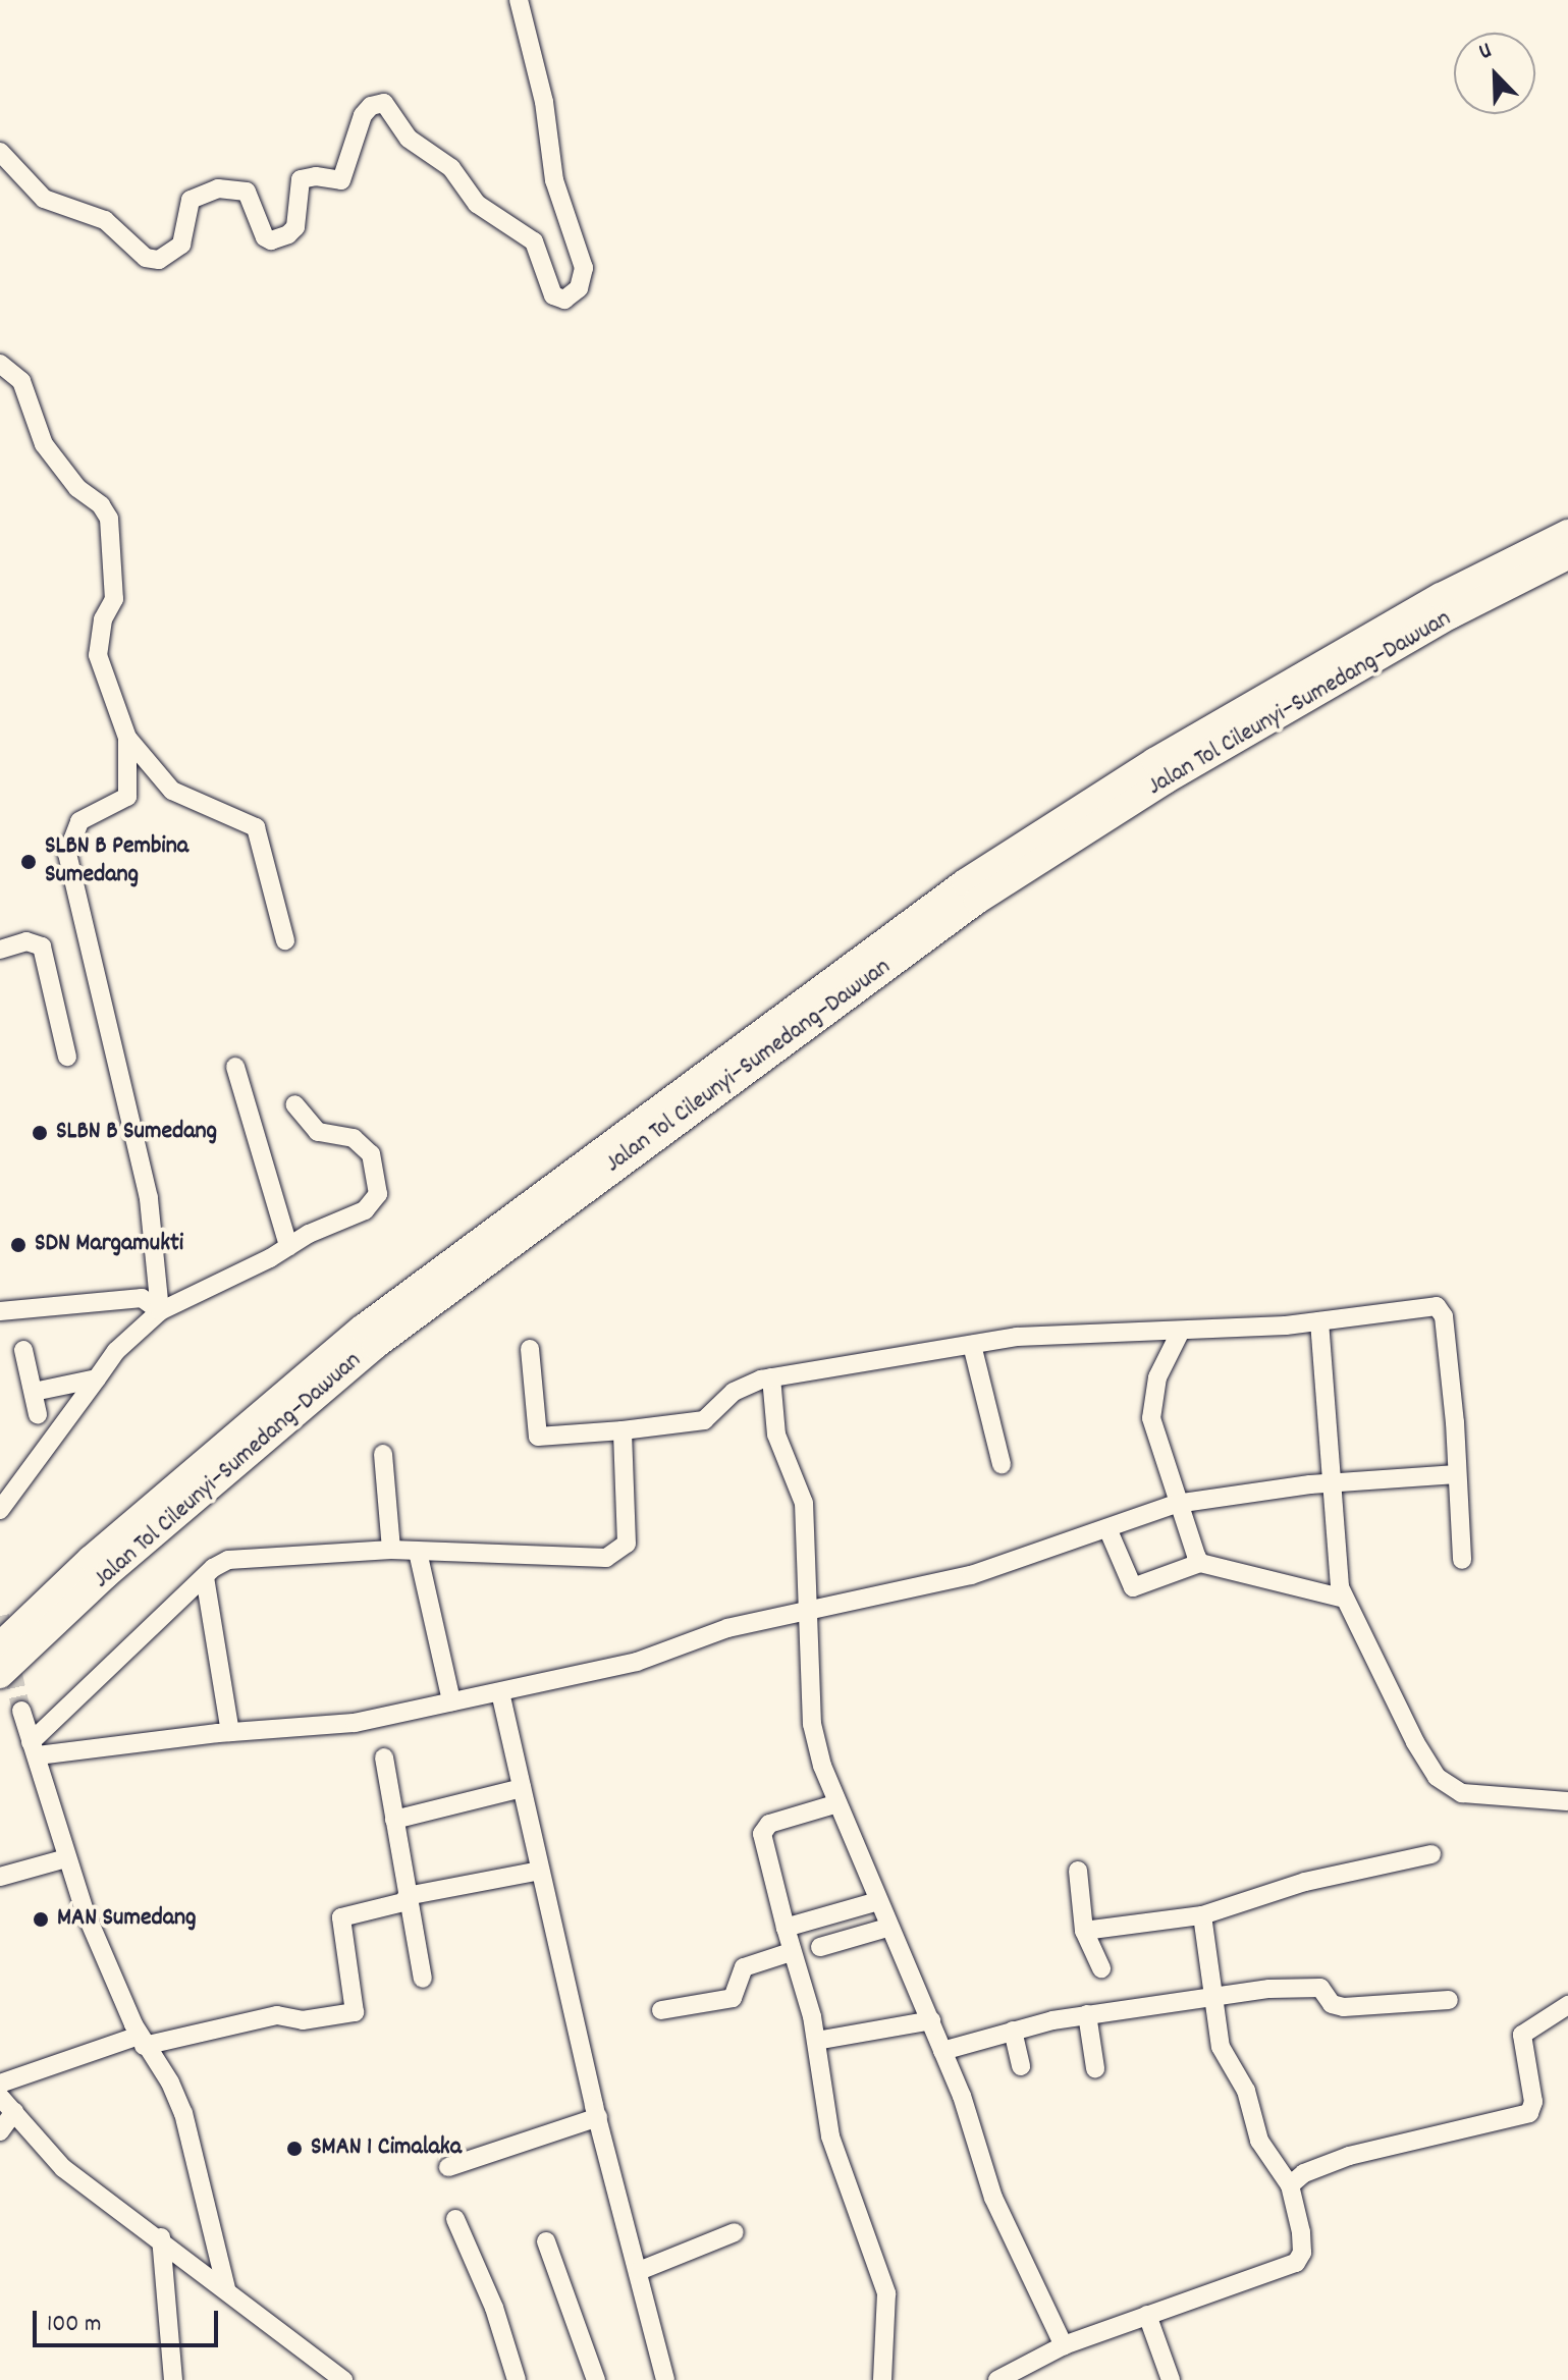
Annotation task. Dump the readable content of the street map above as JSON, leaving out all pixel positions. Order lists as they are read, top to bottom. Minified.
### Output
{"streets":{"highway":["Jalan Tol Cileunyi–Sumedang–Dawuan"]},"places":["SLBN B Pembina Sumedang","SLBN B Sumedang","SDN Margamukti","MAN Sumedang","SMAN 1 Cimalaka"],"scale_bar":"100 m","north":"top left"}
